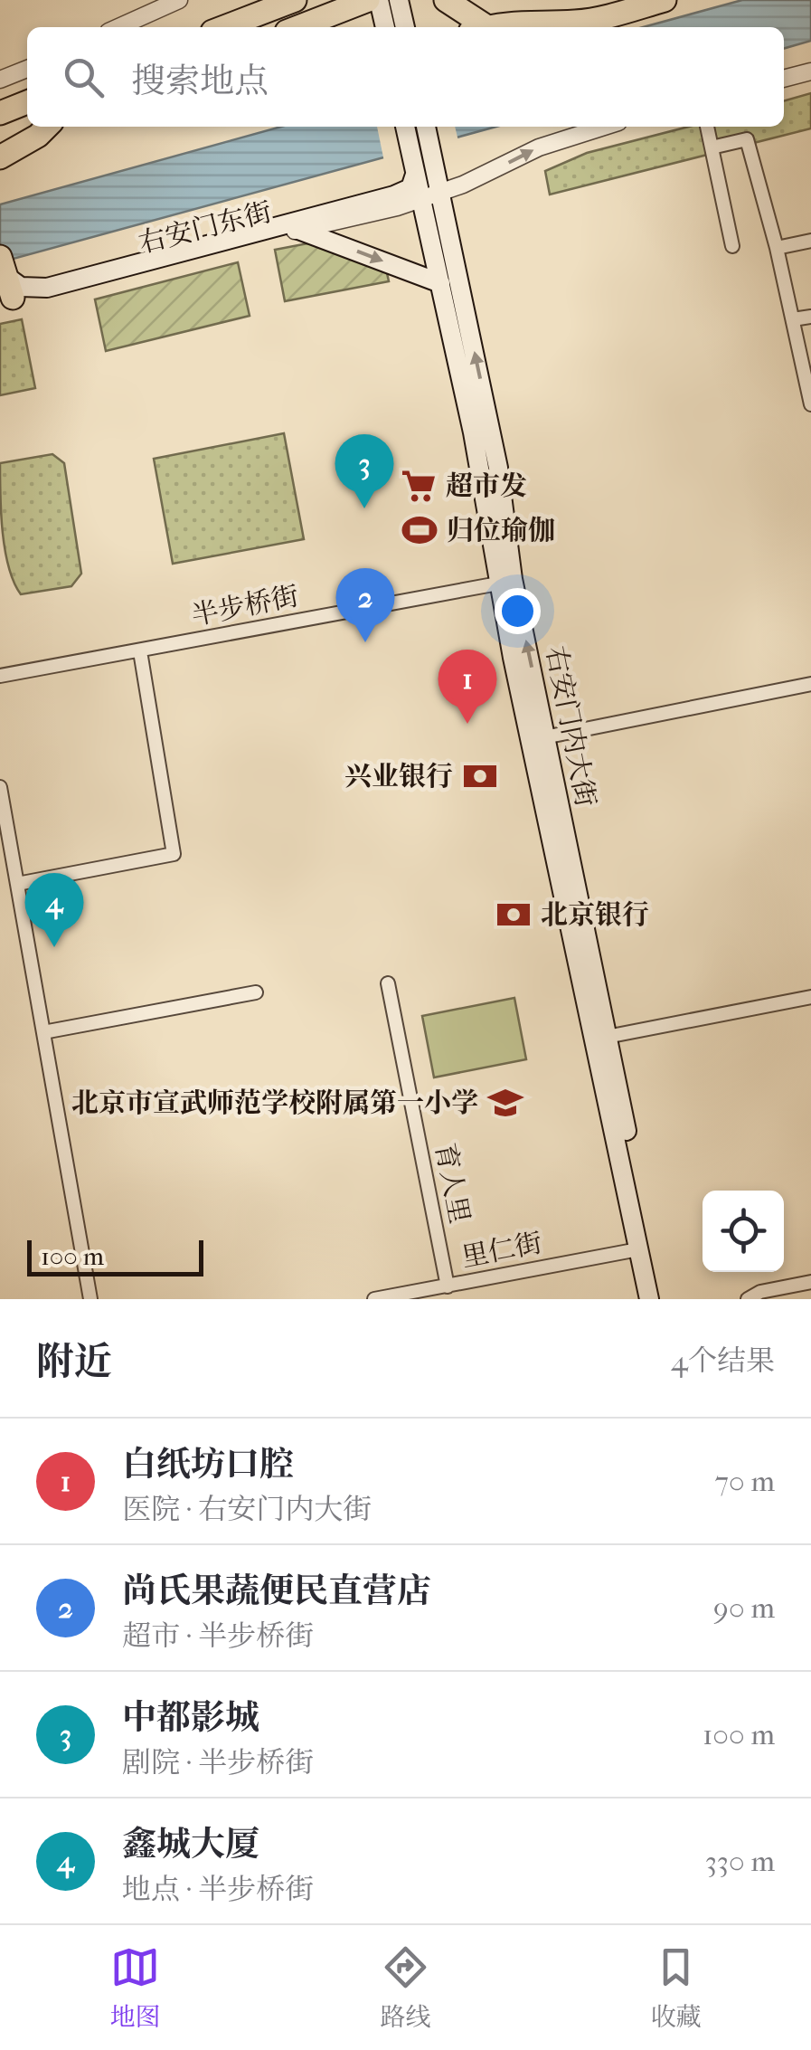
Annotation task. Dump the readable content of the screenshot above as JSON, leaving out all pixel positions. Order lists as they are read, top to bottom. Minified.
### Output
{"streets":{"main road":["右安门内大街"],"street":["右安门东街","半步桥街","育人里","里仁街"]},"crossings":[["右安门东街","右安门内大街"],["半步桥街","右安门内大街"],["右安门内大街","里仁街"],["育人里","里仁街"]],"places":{"supermarket":["超市发"],"sports":["归位瑜伽"],"bank":["兴业银行","北京银行"],"school or university":["北京市宣武师范学校附属第一小学"]},"scale_bar":"100 m","page":{"search":"搜索地点","pins":["3","2","1","4"],"scale":"100 m","heading":["附近","4个结果"],"list":[{"mark":"1","name":"白纸坊口腔","note":"医院 · 右安门内大街","value":"70 m"},{"mark":"2","name":"尚氏果蔬便民直营店","note":"超市 · 半步桥街","value":"90 m"},{"mark":"3","name":"中都影城","note":"剧院 · 半步桥街","value":"100 m"},{"mark":"4","name":"鑫城大厦","note":"地点 · 半步桥街","value":"330 m"}],"nav":["地图","路线","收藏"]}}
